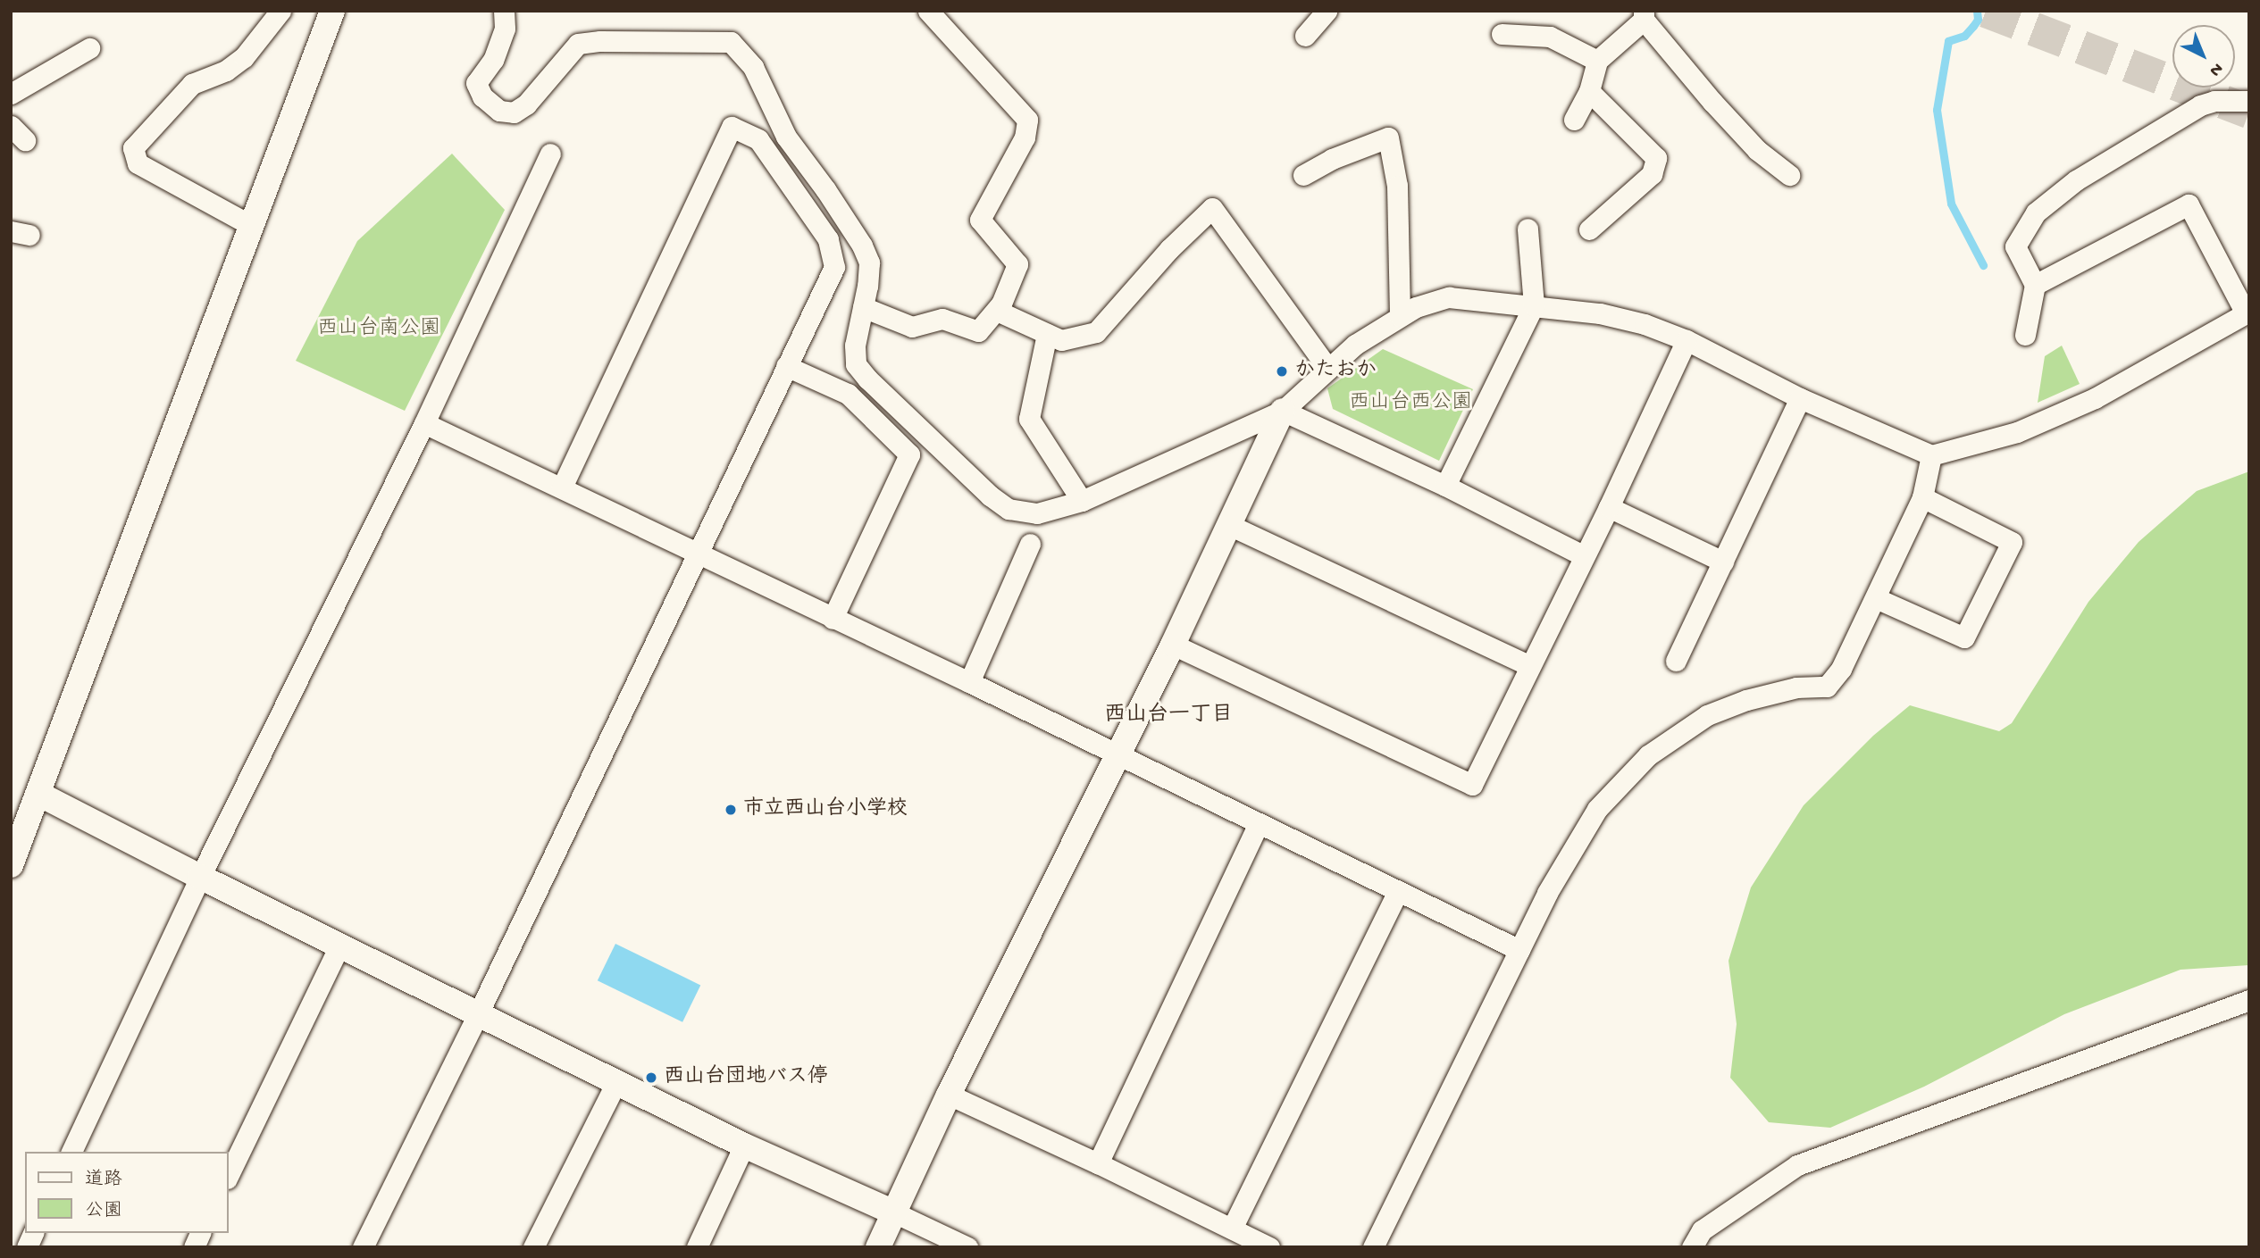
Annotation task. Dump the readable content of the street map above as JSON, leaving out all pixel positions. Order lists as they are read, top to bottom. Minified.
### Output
{"districts":["西山台一丁目"],"parks":["西山台南公園","西山台西公園"],"places":["かたおか","市立西山台小学校","西山台団地バス停"],"legend":["道路","公園"],"north":"bottom right"}
